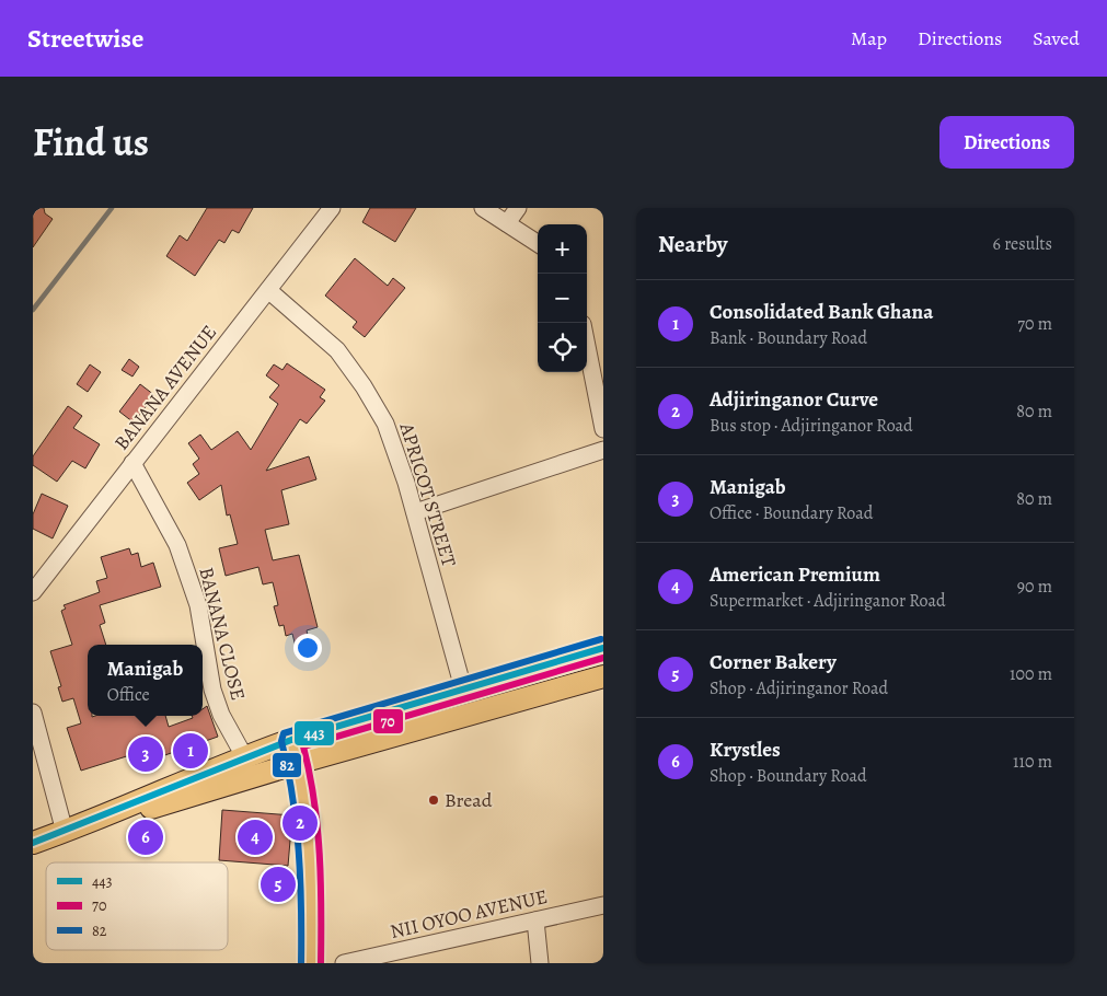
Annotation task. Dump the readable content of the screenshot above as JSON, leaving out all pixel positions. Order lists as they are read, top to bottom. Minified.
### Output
{"streets":{"street":["BANANA AVENUE","APRICOT STREET","BANANA CLOSE","NII OYOO AVENUE"]},"crossings":[["BANANA AVENUE","APRICOT STREET"],["BANANA AVENUE","BANANA CLOSE"]],"places":["Bread"],"lines":["transit line 82","transit line 443","transit line 70"],"legend":["443","70","82"],"page":{"header":"Streetwise","nav":["Map","Directions","Saved"],"title":"Find us","buttons":"Directions","heading":["Nearby","6 results"],"map_buttons":["+","−"],"list":[{"mark":"1","name":"Consolidated Bank Ghana","note":"Bank · Boundary Road","value":"70 m"},{"mark":"2","name":"Adjiringanor Curve","note":"Bus stop · Adjiringanor Road","value":"80 m"},{"mark":"3","name":"Manigab","note":"Office · Boundary Road","value":"80 m"},{"mark":"4","name":"American Premium","note":"Supermarket · Adjiringanor Road","value":"90 m"},{"mark":"5","name":"Corner Bakery","note":"Shop · Adjiringanor Road","value":"100 m"},{"mark":"6","name":"Krystles","note":"Shop · Boundary Road","value":"110 m"}],"popup":["Manigab","Office"],"pins":["1","3","2","4","6","5"]}}
